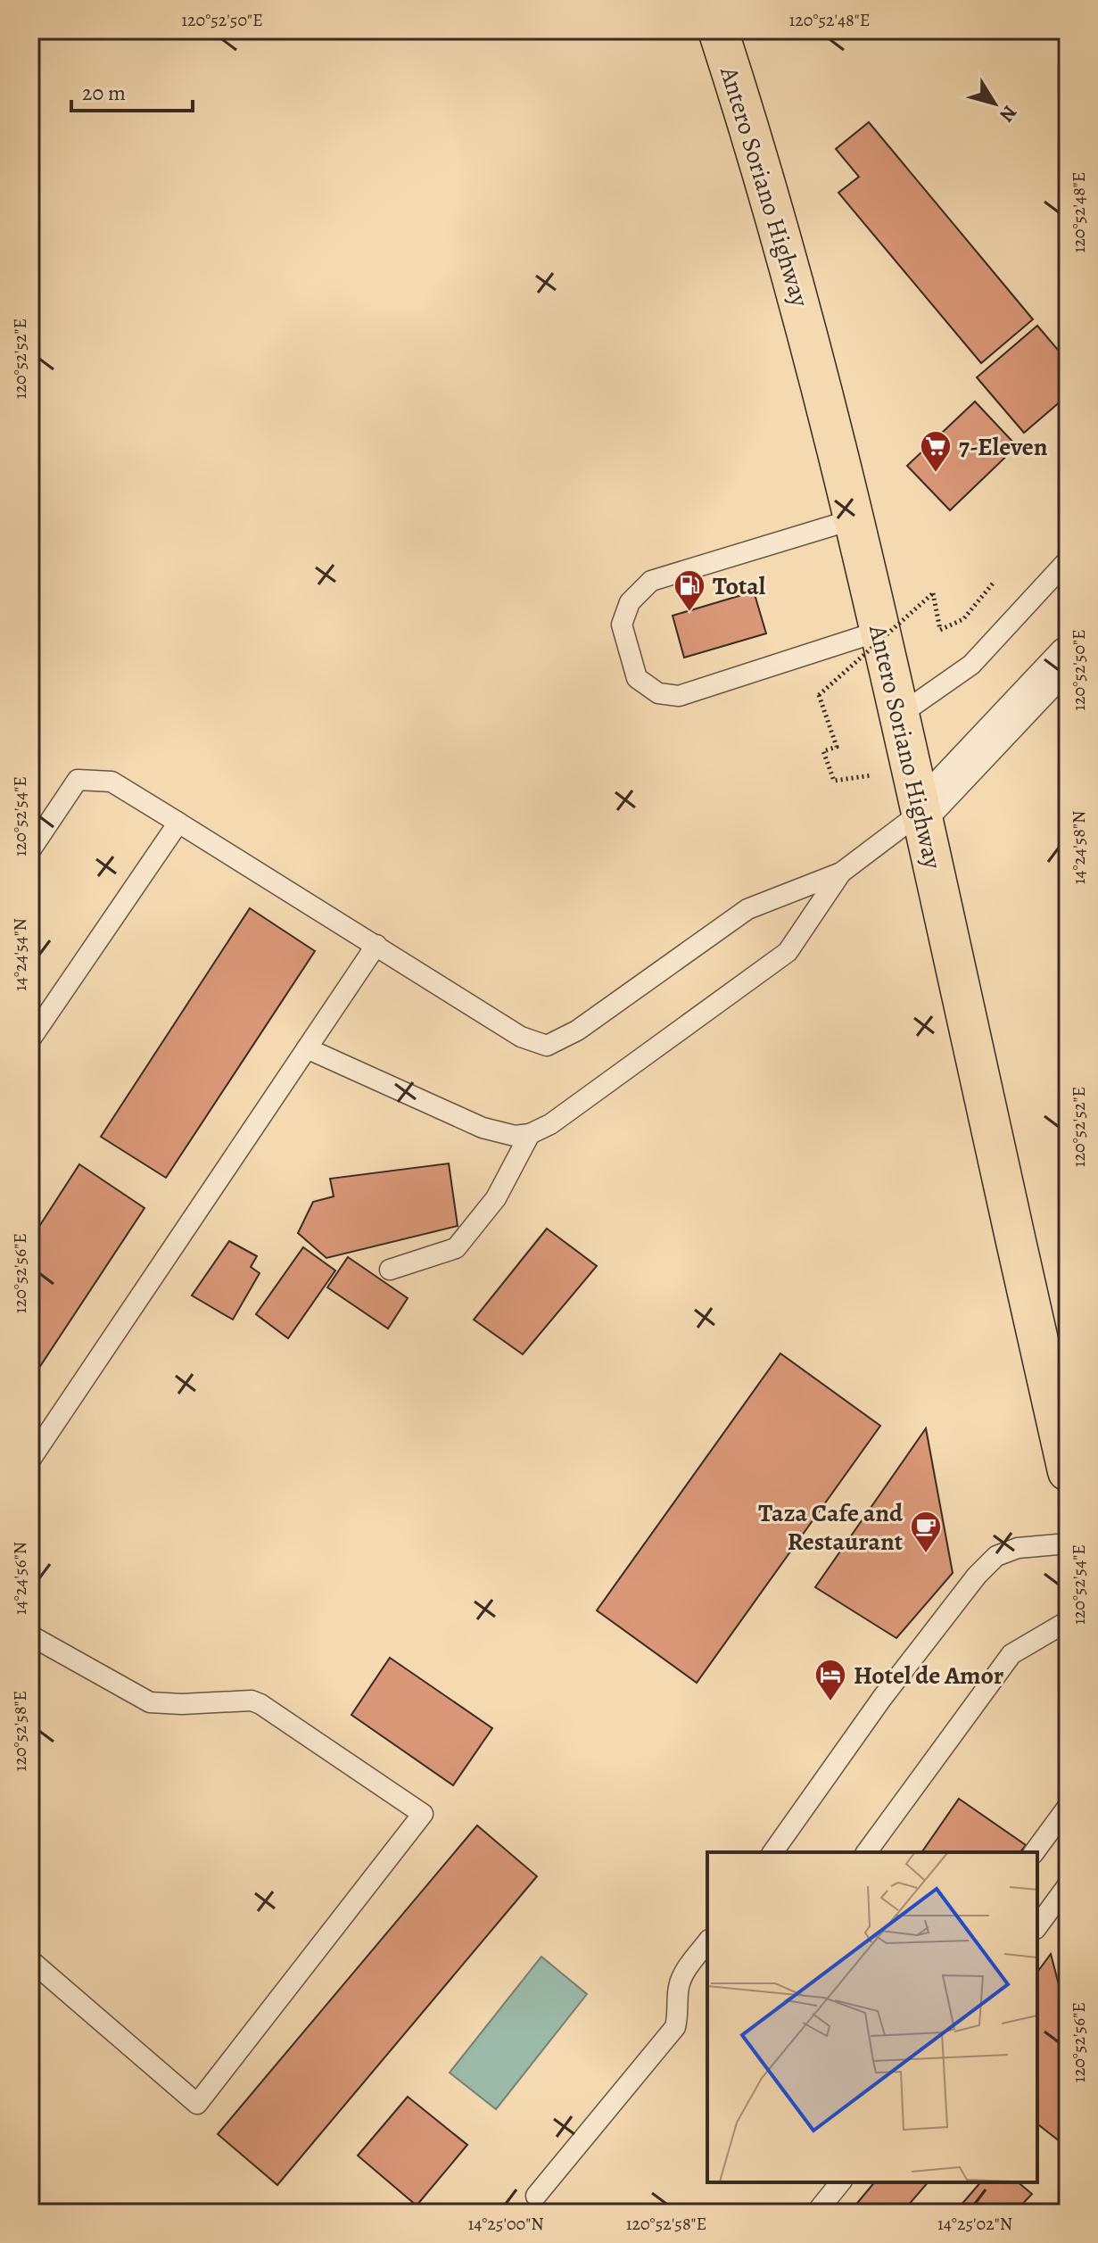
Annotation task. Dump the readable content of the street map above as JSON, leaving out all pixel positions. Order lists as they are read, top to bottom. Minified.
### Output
{"streets":{"main road":["Antero Soriano Highway"]},"places":{"supermarket":["7-Eleven"],"fuel station":["Total"],"cafe":["Taza Cafe and Restaurant"],"hotel":["Hotel de Amor"]},"scale_bar":"20 m","north":"bottom right","coordinates":["120°52'50\"E","120°52'48\"E","120°52'52\"E","120°52'54\"E","14°24'58\"N","14°24'54\"N","120°52'56\"E","14°24'56\"N","120°52'58\"E","14°25'00\"N","14°25'02\"N"]}
